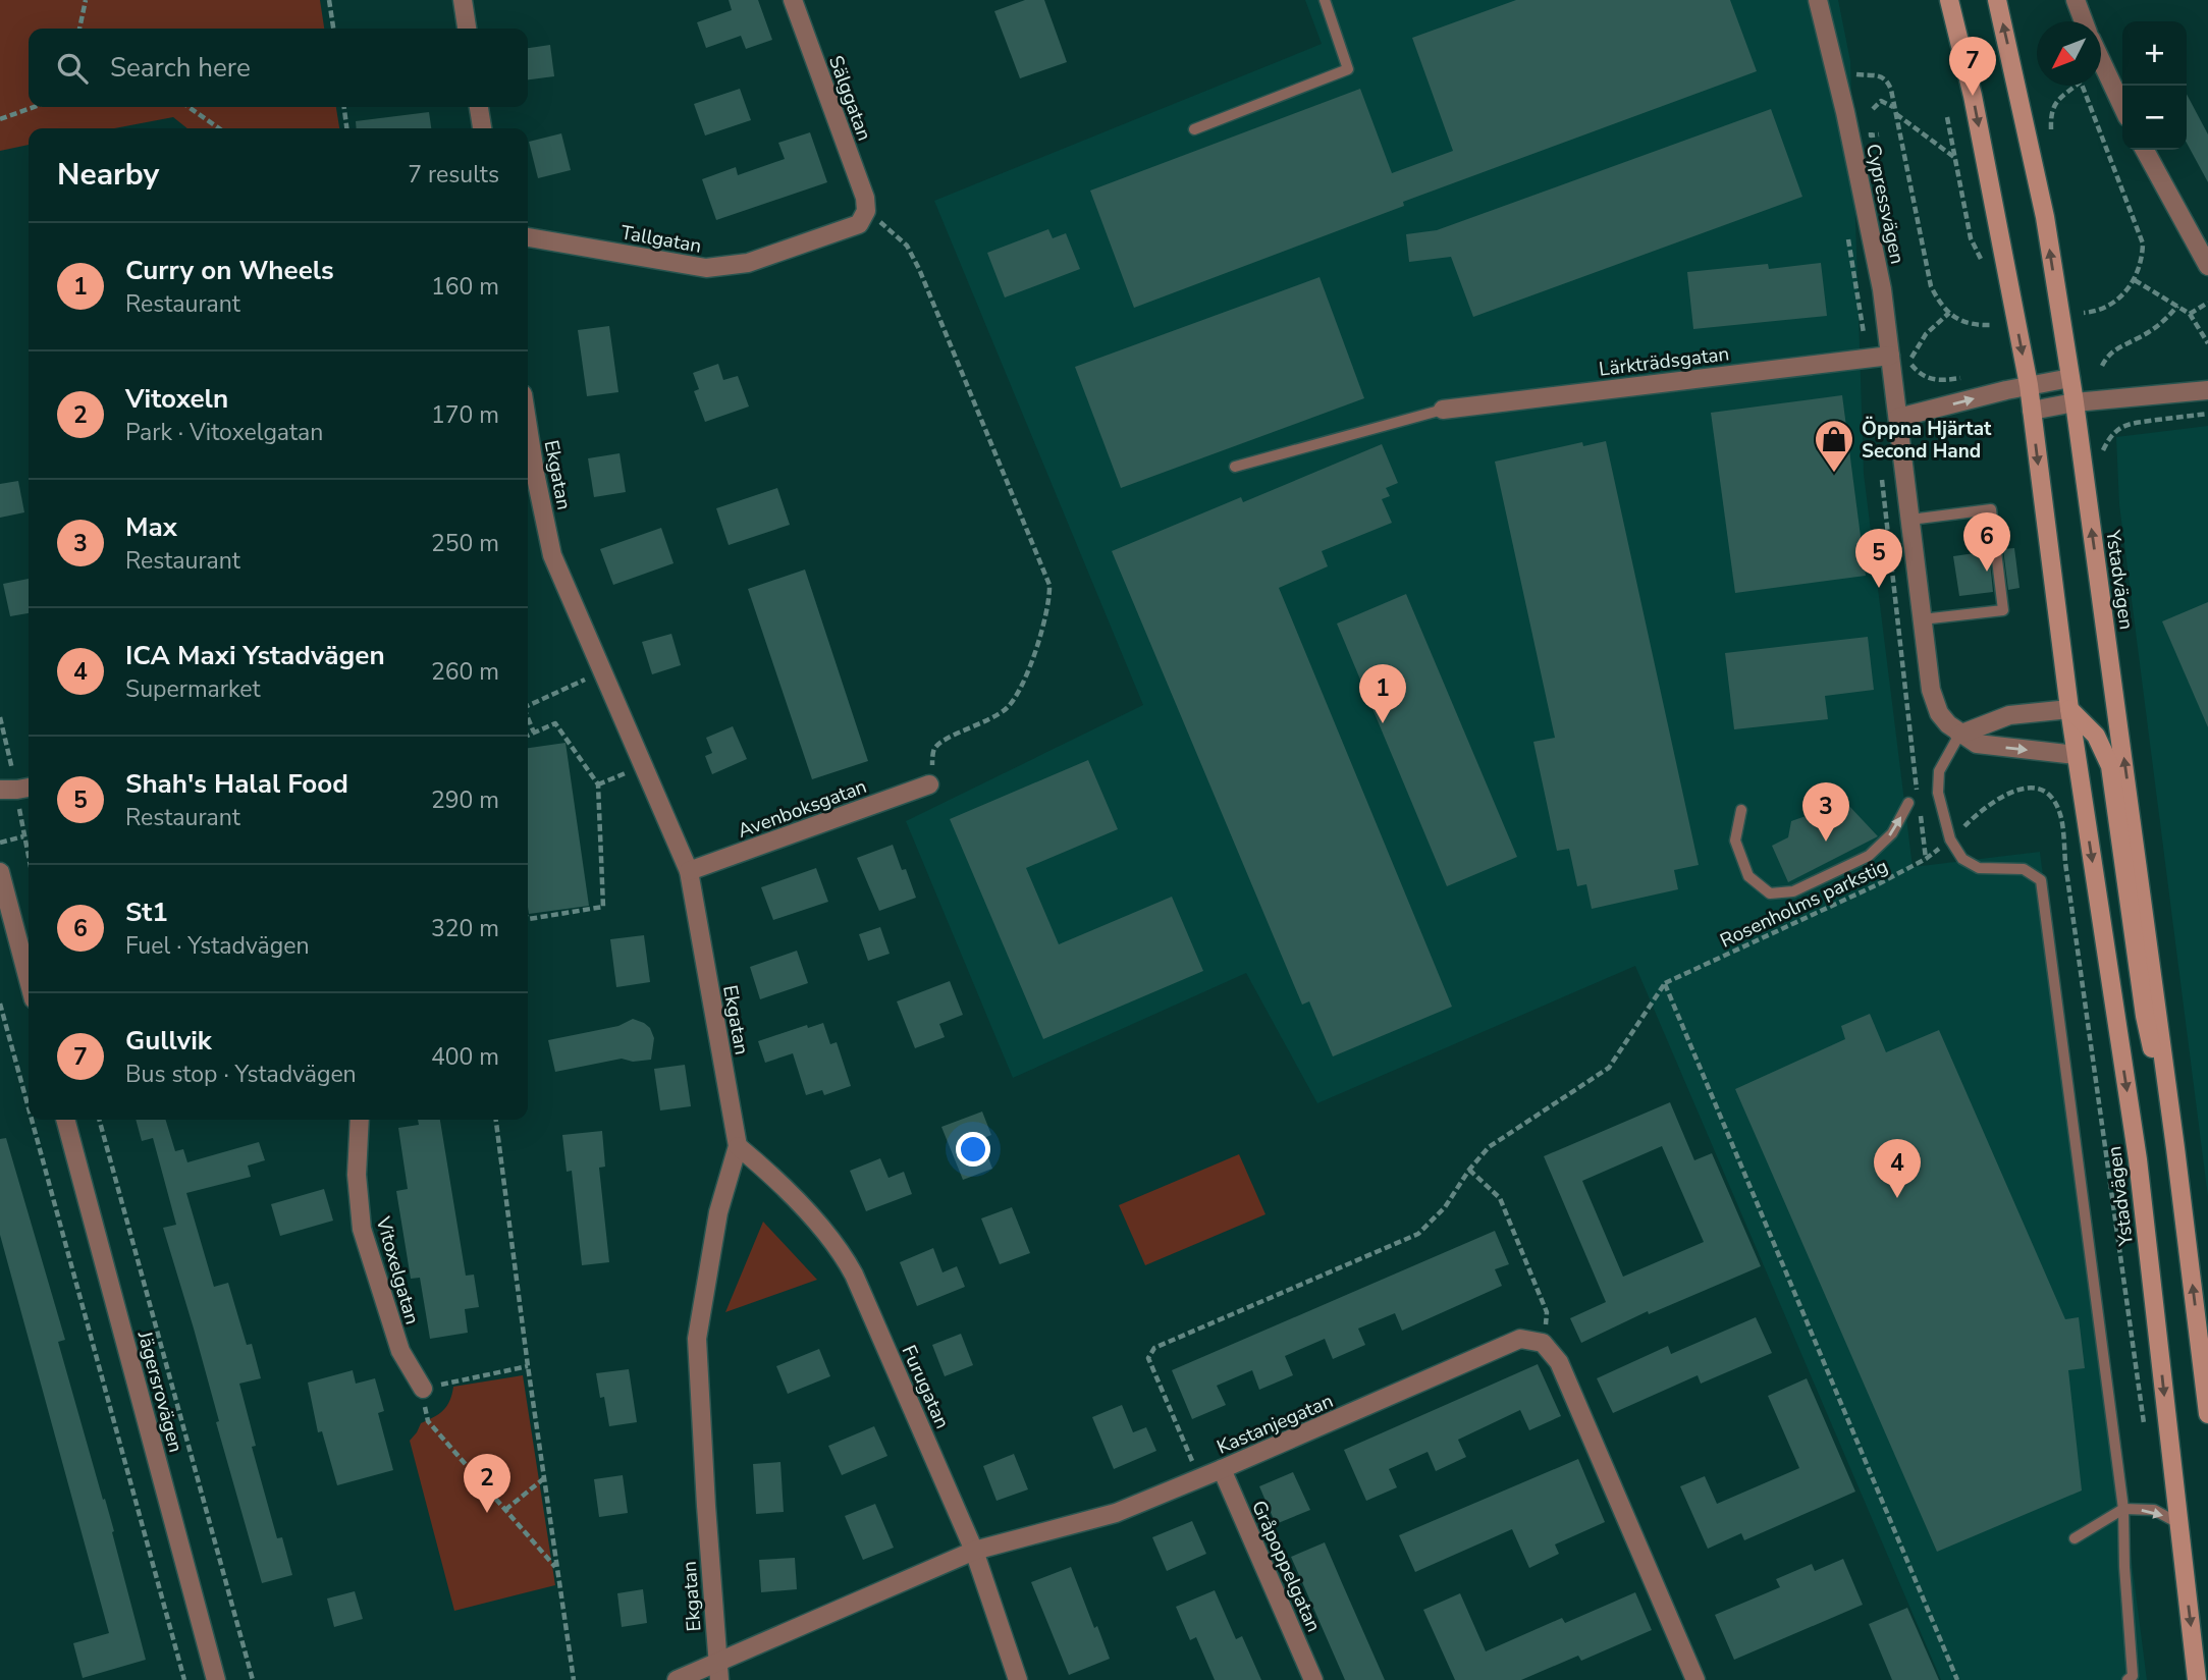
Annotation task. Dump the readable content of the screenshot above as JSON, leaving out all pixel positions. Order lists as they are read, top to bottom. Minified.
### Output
{"streets":{"main road":["Ystadvägen"],"street":["Sälggatan","Cypressvägen","Tallgatan","Lärkträdsgatan","Ekgatan","Avenboksgatan","Vitoxelgatan","Furugatan","Jägersrovägen","Kastanjegatan","Gråpoppelgatan"],"path":["Rosenholms parkstig"]},"crossings":[["Sälggatan","Tallgatan"],["Cypressvägen","Lärkträdsgatan"],["Ekgatan","Avenboksgatan"],["Ekgatan","Furugatan"],["Ekgatan","Kastanjegatan"],["Furugatan","Kastanjegatan"],["Kastanjegatan","Gråpoppelgatan"]],"places":{"shop":["Öppna Hjärtat Second Hand"]},"north":"bottom left","page":{"map_buttons":["+","−"],"search":"Search here","pins":["7","6","5","1","3","4","2"],"heading":["Nearby","7 results"],"list":[{"mark":"1","name":"Curry on Wheels","note":"Restaurant","value":"160 m"},{"mark":"2","name":"Vitoxeln","note":"Park · Vitoxelgatan","value":"170 m"},{"mark":"3","name":"Max","note":"Restaurant","value":"250 m"},{"mark":"4","name":"ICA Maxi Ystadvägen","note":"Supermarket","value":"260 m"},{"mark":"5","name":"Shah's Halal Food","note":"Restaurant","value":"290 m"},{"mark":"6","name":"St1","note":"Fuel · Ystadvägen","value":"320 m"},{"mark":"7","name":"Gullvik","note":"Bus stop · Ystadvägen","value":"400 m"}]}}
